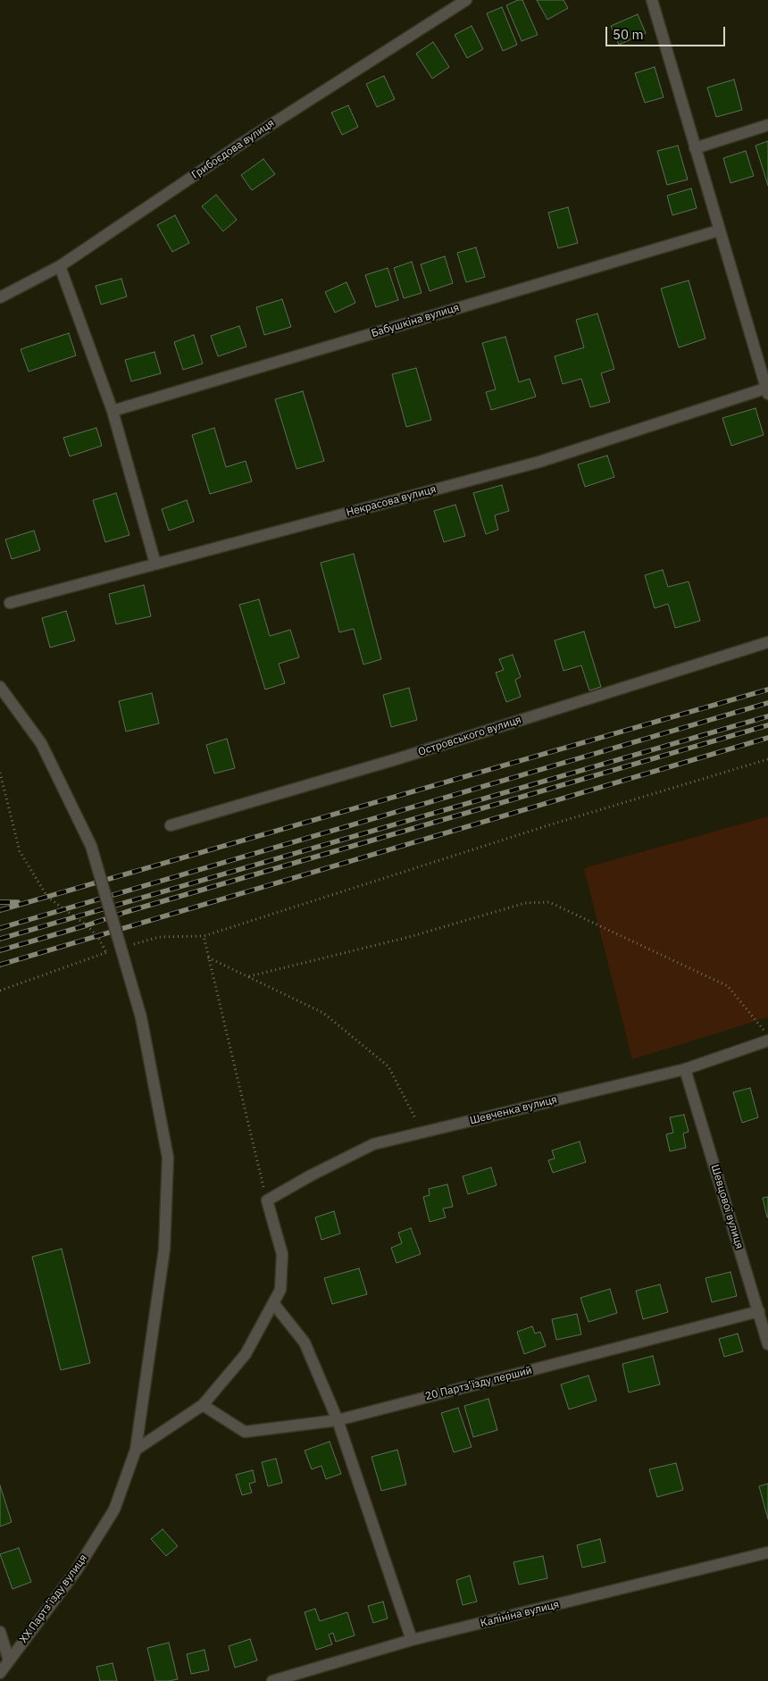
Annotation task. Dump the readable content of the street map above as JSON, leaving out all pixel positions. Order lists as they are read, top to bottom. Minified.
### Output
{"streets":{"street":["Грибоєдова вулиця","Бабушкіна вулиця","Некрасова вулиця","Островського вулиця","Шевченка вулиця","Шевцової вулиця","20 Партз'їзду перший","XX Партз’їзду вулиця","Калініна вулиця"]},"crossings":[["Шевченка вулиця","Шевцової вулиця"],["Шевцової вулиця","20 Партз'їзду перший"]],"scale_bar":"50 m"}
